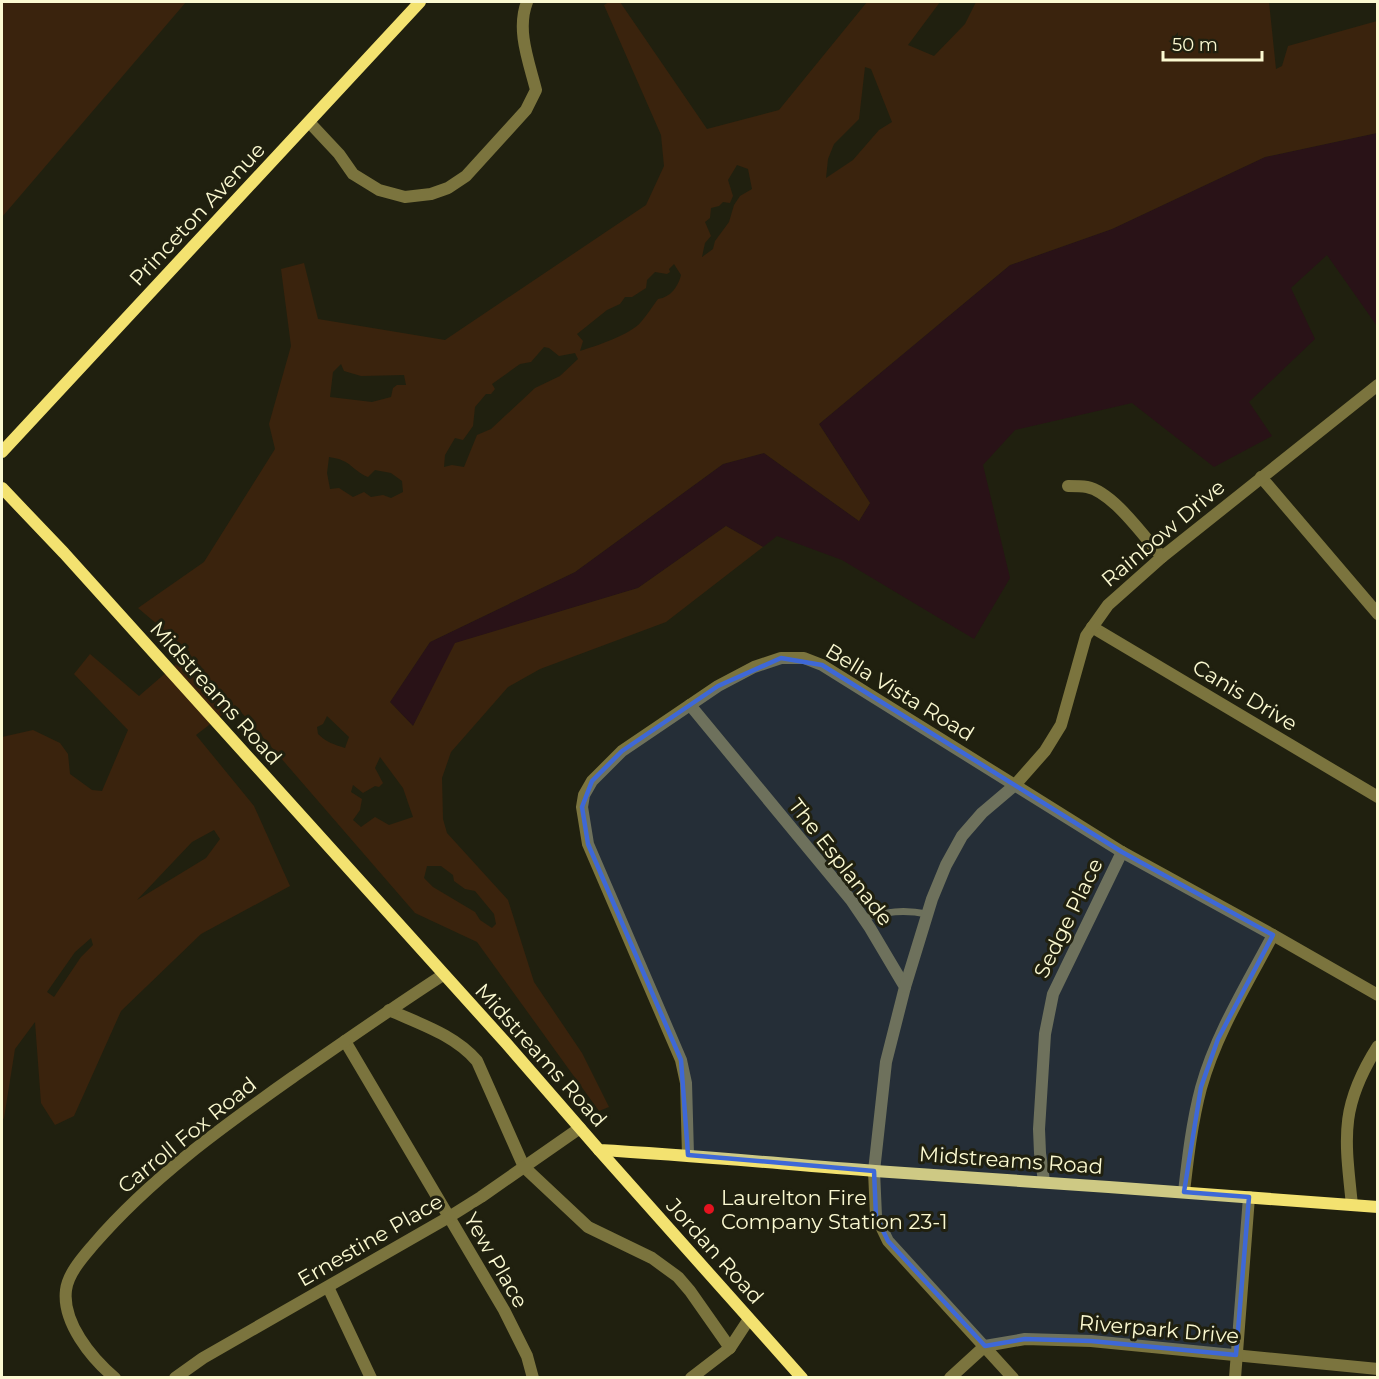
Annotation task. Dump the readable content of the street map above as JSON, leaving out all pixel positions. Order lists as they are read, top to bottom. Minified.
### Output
{"streets":{"street":["Princeton Avenue","Rainbow Drive","Bella Vista Road","Midstreams Road","Canis Drive","The Esplanade","Sedge Place","Carroll Fox Road","Ernestine Place","Jordan Road","Yew Place","Riverpark Drive"]},"crossings":[["Rainbow Drive","Bella Vista Road"],["Rainbow Drive","Canis Drive"],["Rainbow Drive","The Esplanade"],["Bella Vista Road","Midstreams Road"],["Bella Vista Road","The Esplanade"],["Bella Vista Road","Sedge Place"],["Midstreams Road","Sedge Place"],["Midstreams Road","Carroll Fox Road"],["Midstreams Road","Ernestine Place"],["Midstreams Road","Jordan Road"],["Carroll Fox Road","Yew Place"],["Ernestine Place","Yew Place"]],"places":["Laurelton Fire Company Station 23-1"],"scale_bar":"50 m"}
